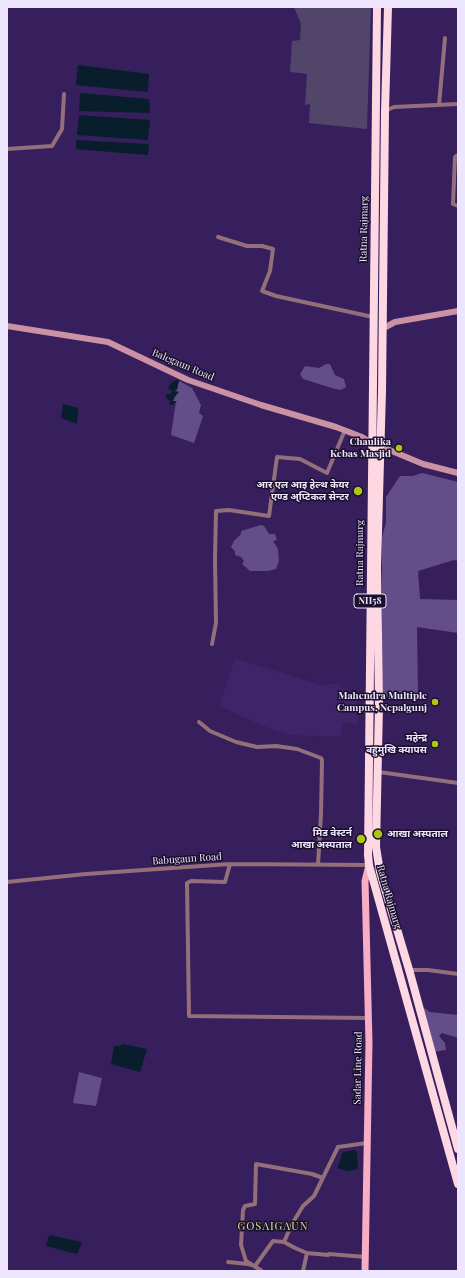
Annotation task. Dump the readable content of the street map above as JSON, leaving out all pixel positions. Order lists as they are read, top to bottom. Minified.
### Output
{"streets":{"highway":["Ratna Rajmarg","NH58"],"main road":["Sadar Line Road"],"street":["Balegaun Road","Babugaun Road"]},"crossings":[["Ratna Rajmarg","Balegaun Road"],["Ratna Rajmarg","Babugaun Road"],["Ratna Rajmarg","Sadar Line Road"],["Babugaun Road","Sadar Line Road"]],"districts":["GOSAIGAUN"],"places":["Chaulika Kebas Masjid","आर एल आइ हेल्थ केयर एण्ड अ्प्टिकल सेन्टर","Mahendra Multiple Campus, Nepalgunj","महेन्द्र बहुमुखि क्यापस","आखा अस्पताल","मिड वेस्टर्न आखा अस्पताल"]}
